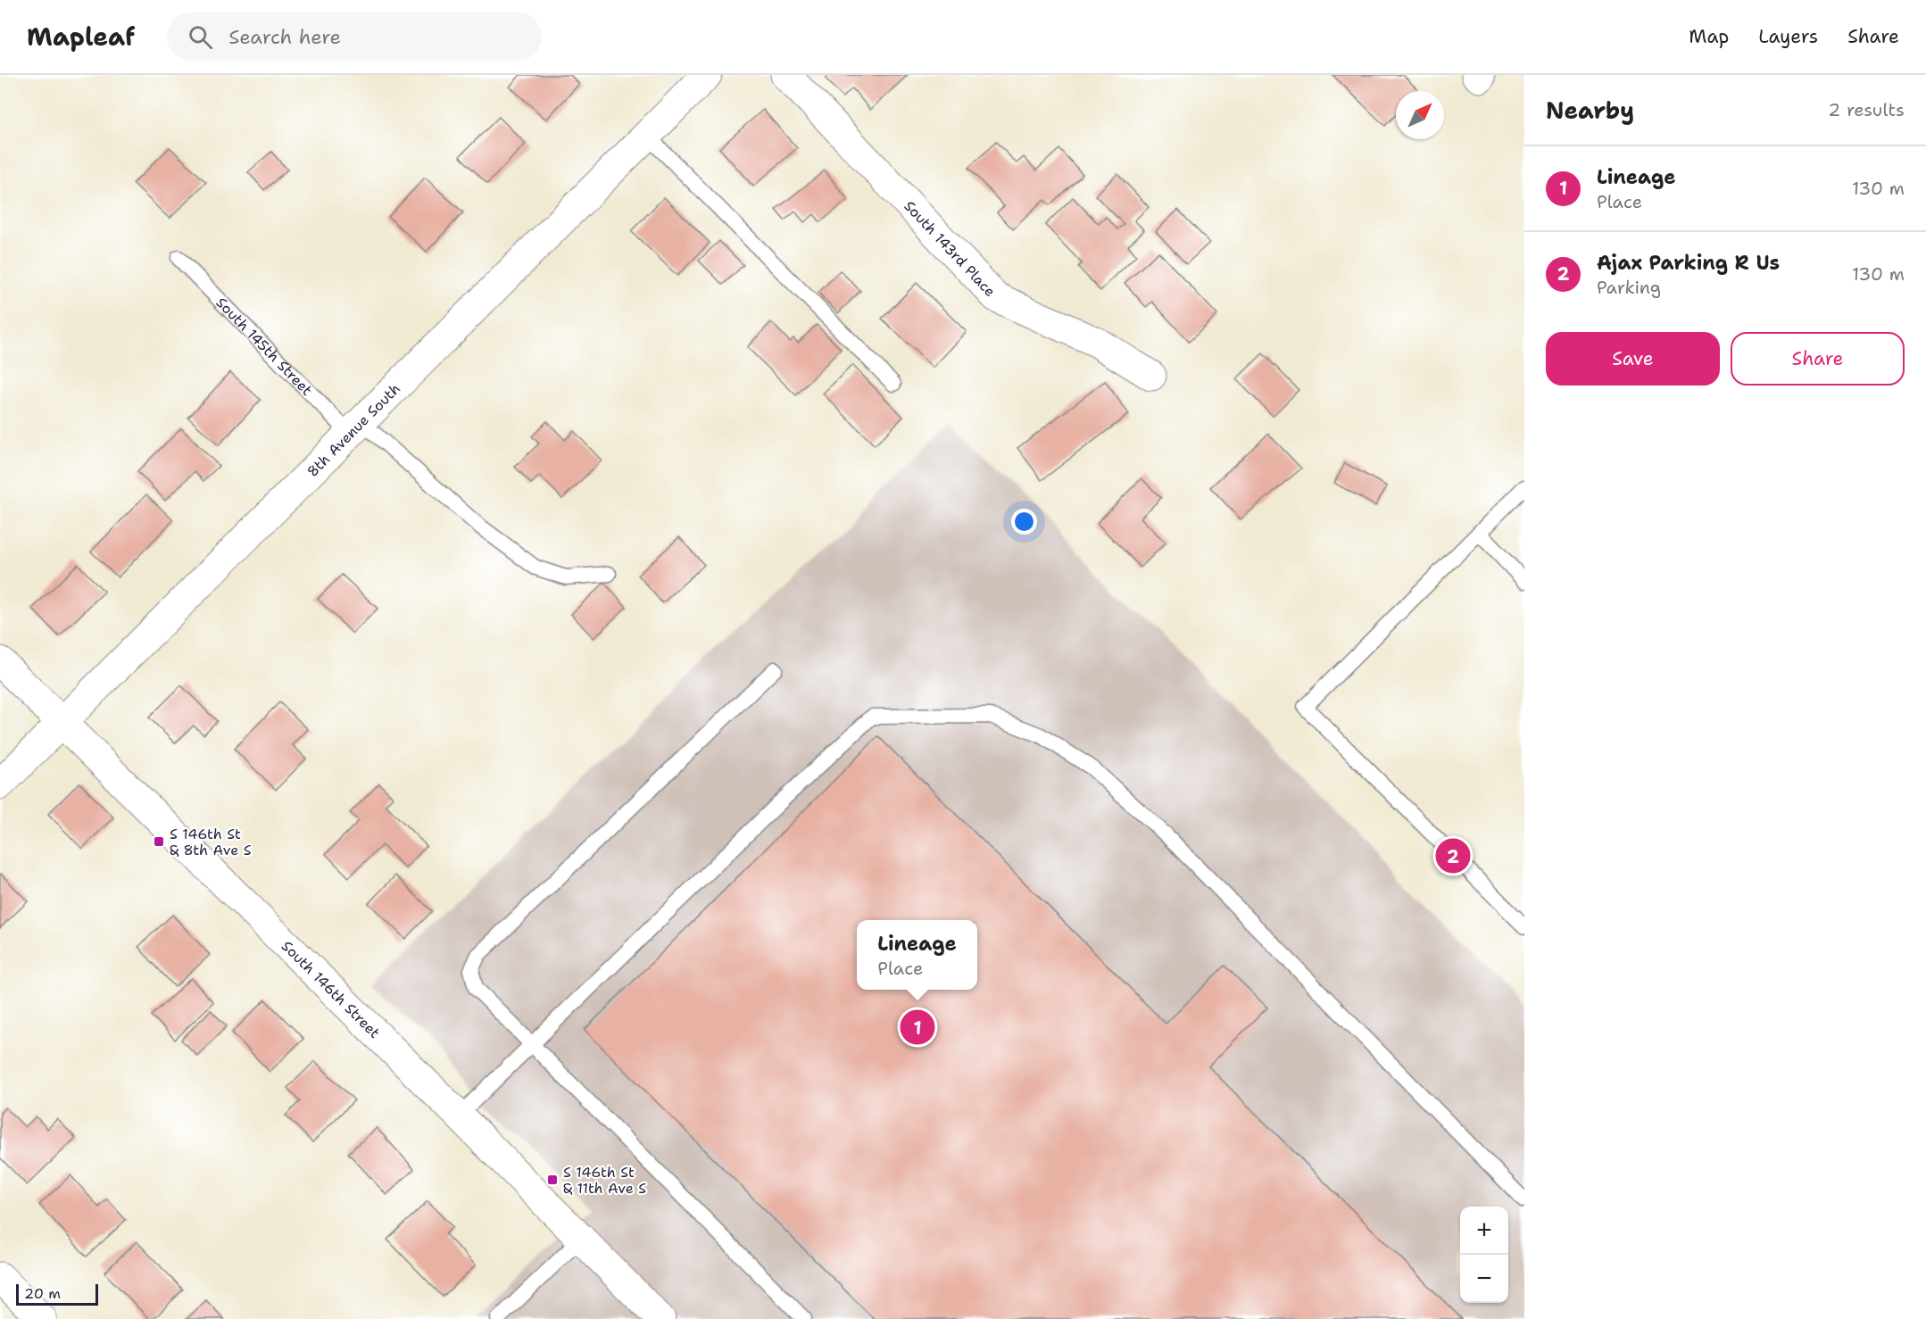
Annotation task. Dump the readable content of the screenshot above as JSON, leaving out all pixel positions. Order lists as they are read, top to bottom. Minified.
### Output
{"streets":{"street":["South 143rd Place","8th Avenue South","South 146th Street"],"lane":["South 145th Street"]},"crossings":[["South 145th Street","8th Avenue South"],["8th Avenue South","South 146th Street"]],"places":{"transit":["S 146th St & 8th Ave S","S 146th St & 11th Ave S"]},"scale_bar":"20 m","north":"top right","page":{"header":"Mapleaf","search":"Search here","nav":["Map","Layers","Share"],"heading":["Nearby","2 results"],"list":[{"mark":"1","name":"Lineage","note":"Place","value":"130 m"},{"mark":"2","name":"Ajax Parking R Us","note":"Parking","value":"130 m"}],"buttons":["Save","Share"],"pins":["2","1"],"popup":["Lineage","Place"],"map_buttons":["+","−"],"scale":"20 m"}}
